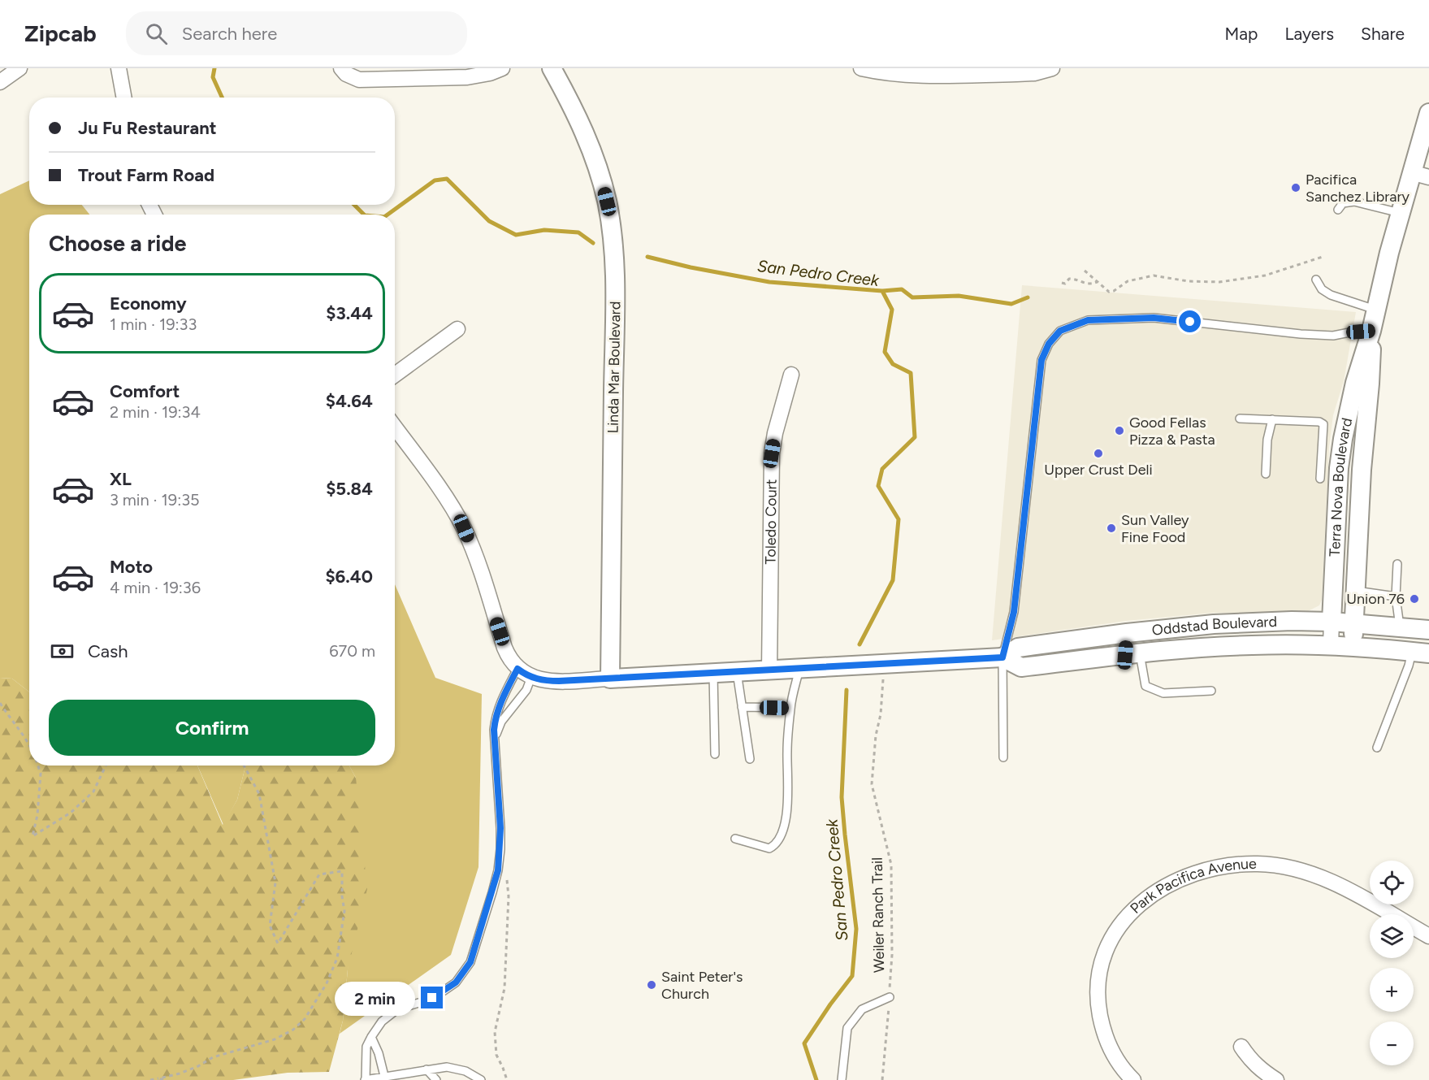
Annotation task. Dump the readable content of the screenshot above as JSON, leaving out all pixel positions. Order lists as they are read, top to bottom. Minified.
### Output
{"streets":{"street":["Linda Mar Boulevard","Terra Nova Boulevard","Toledo Court","Oddstad Boulevard","Park Pacifica Avenue"],"path":["Weiler Ranch Trail"]},"crossings":[["Linda Mar Boulevard","Oddstad Boulevard"],["Terra Nova Boulevard","Oddstad Boulevard"],["Toledo Court","Oddstad Boulevard"],["Oddstad Boulevard","Weiler Ranch Trail"]],"water":["San Pedro Creek"],"places":["Pacifica Sanchez Library","Good Fellas Pizza & Pasta","Upper Crust Deli","Sun Valley Fine Food","Union 76","Saint Peter's Church"],"page":{"header":"Zipcab","search":"Search here","nav":["Map","Layers","Share"],"banner":["Ju Fu Restaurant","Trout Farm Road"],"heading":"Choose a ride","list":[{"name":"Economy","note":"1 min · 19:33","value":"$3.44"},{"name":"Comfort","note":"2 min · 19:34","value":"$4.64"},{"name":"XL","note":"3 min · 19:35","value":"$5.84"},{"name":"Moto","note":"4 min · 19:36","value":"$6.40"}],"pay":["Cash","670 m"],"buttons":"Confirm","map_buttons":["+","−"],"bubble":"2 min"}}
